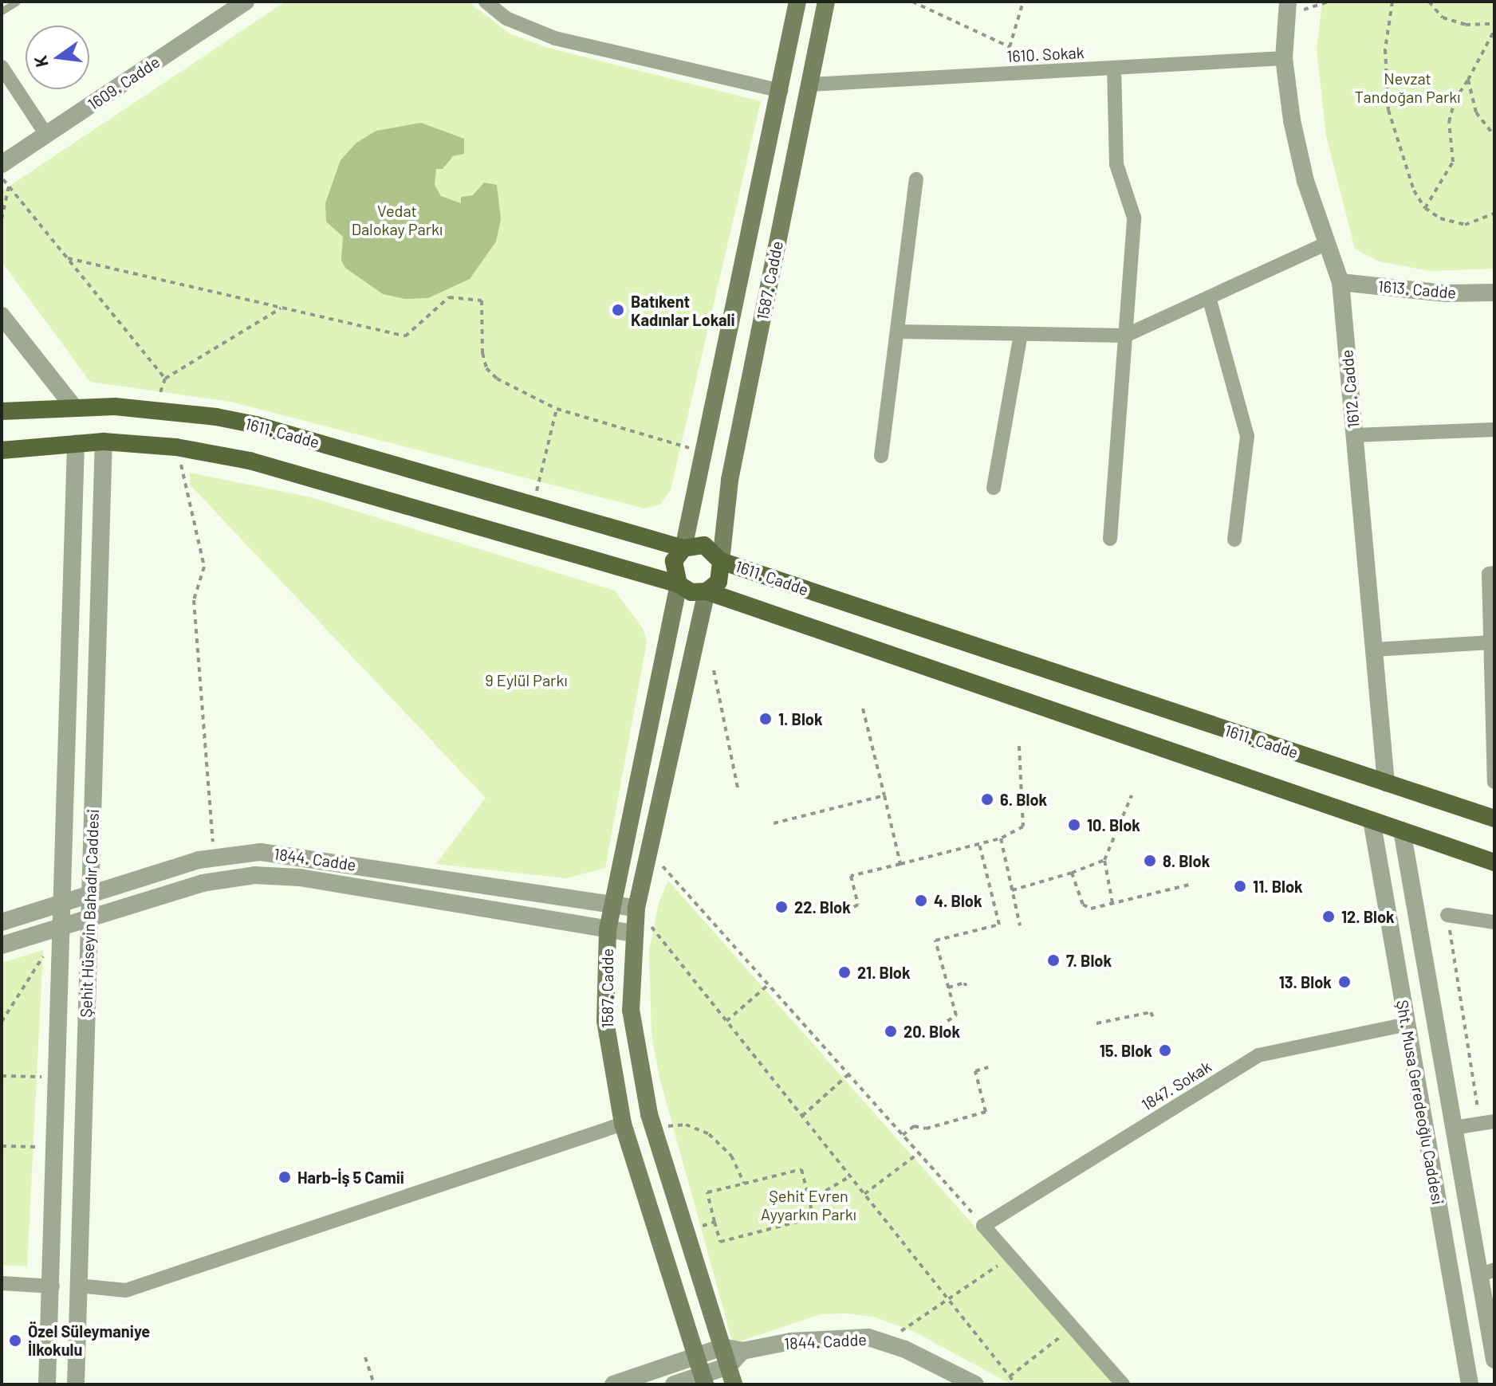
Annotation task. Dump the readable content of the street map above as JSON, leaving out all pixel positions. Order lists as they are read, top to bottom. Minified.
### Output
{"streets":{"main road":["1587. Cadde","1611. Cadde"],"street":["1610. Sokak","1609. Cadde","1613. Cadde","1612. Cadde","1844. Cadde","Şehit Hüseyin Bahadır Caddesi","1847. Sokak","Şht. Musa Geredeoğlu Caddesi"]},"crossings":[["1610. Sokak","1587. Cadde"],["1610. Sokak","1612. Cadde"],["1587. Cadde","1611. Cadde"],["1587. Cadde","1844. Cadde"],["1613. Cadde","1612. Cadde"],["1612. Cadde","1611. Cadde"],["1844. Cadde","Şehit Hüseyin Bahadır Caddesi"],["1847. Sokak","Şht. Musa Geredeoğlu Caddesi"]],"parks":["Nevzat Tandoğan Parkı","Vedat Dalokay Parkı","9 Eylül Parkı","Şehit Evren Ayyarkın Parkı"],"places":["Batıkent Kadınlar Lokali","1. Blok","6. Blok","10. Blok","8. Blok","11. Blok","4. Blok","22. Blok","12. Blok","7. Blok","21. Blok","13. Blok","20. Blok","15. Blok","Harb-İş 5 Camii","Özel Süleymaniye İlkokulu"],"north":"left"}
